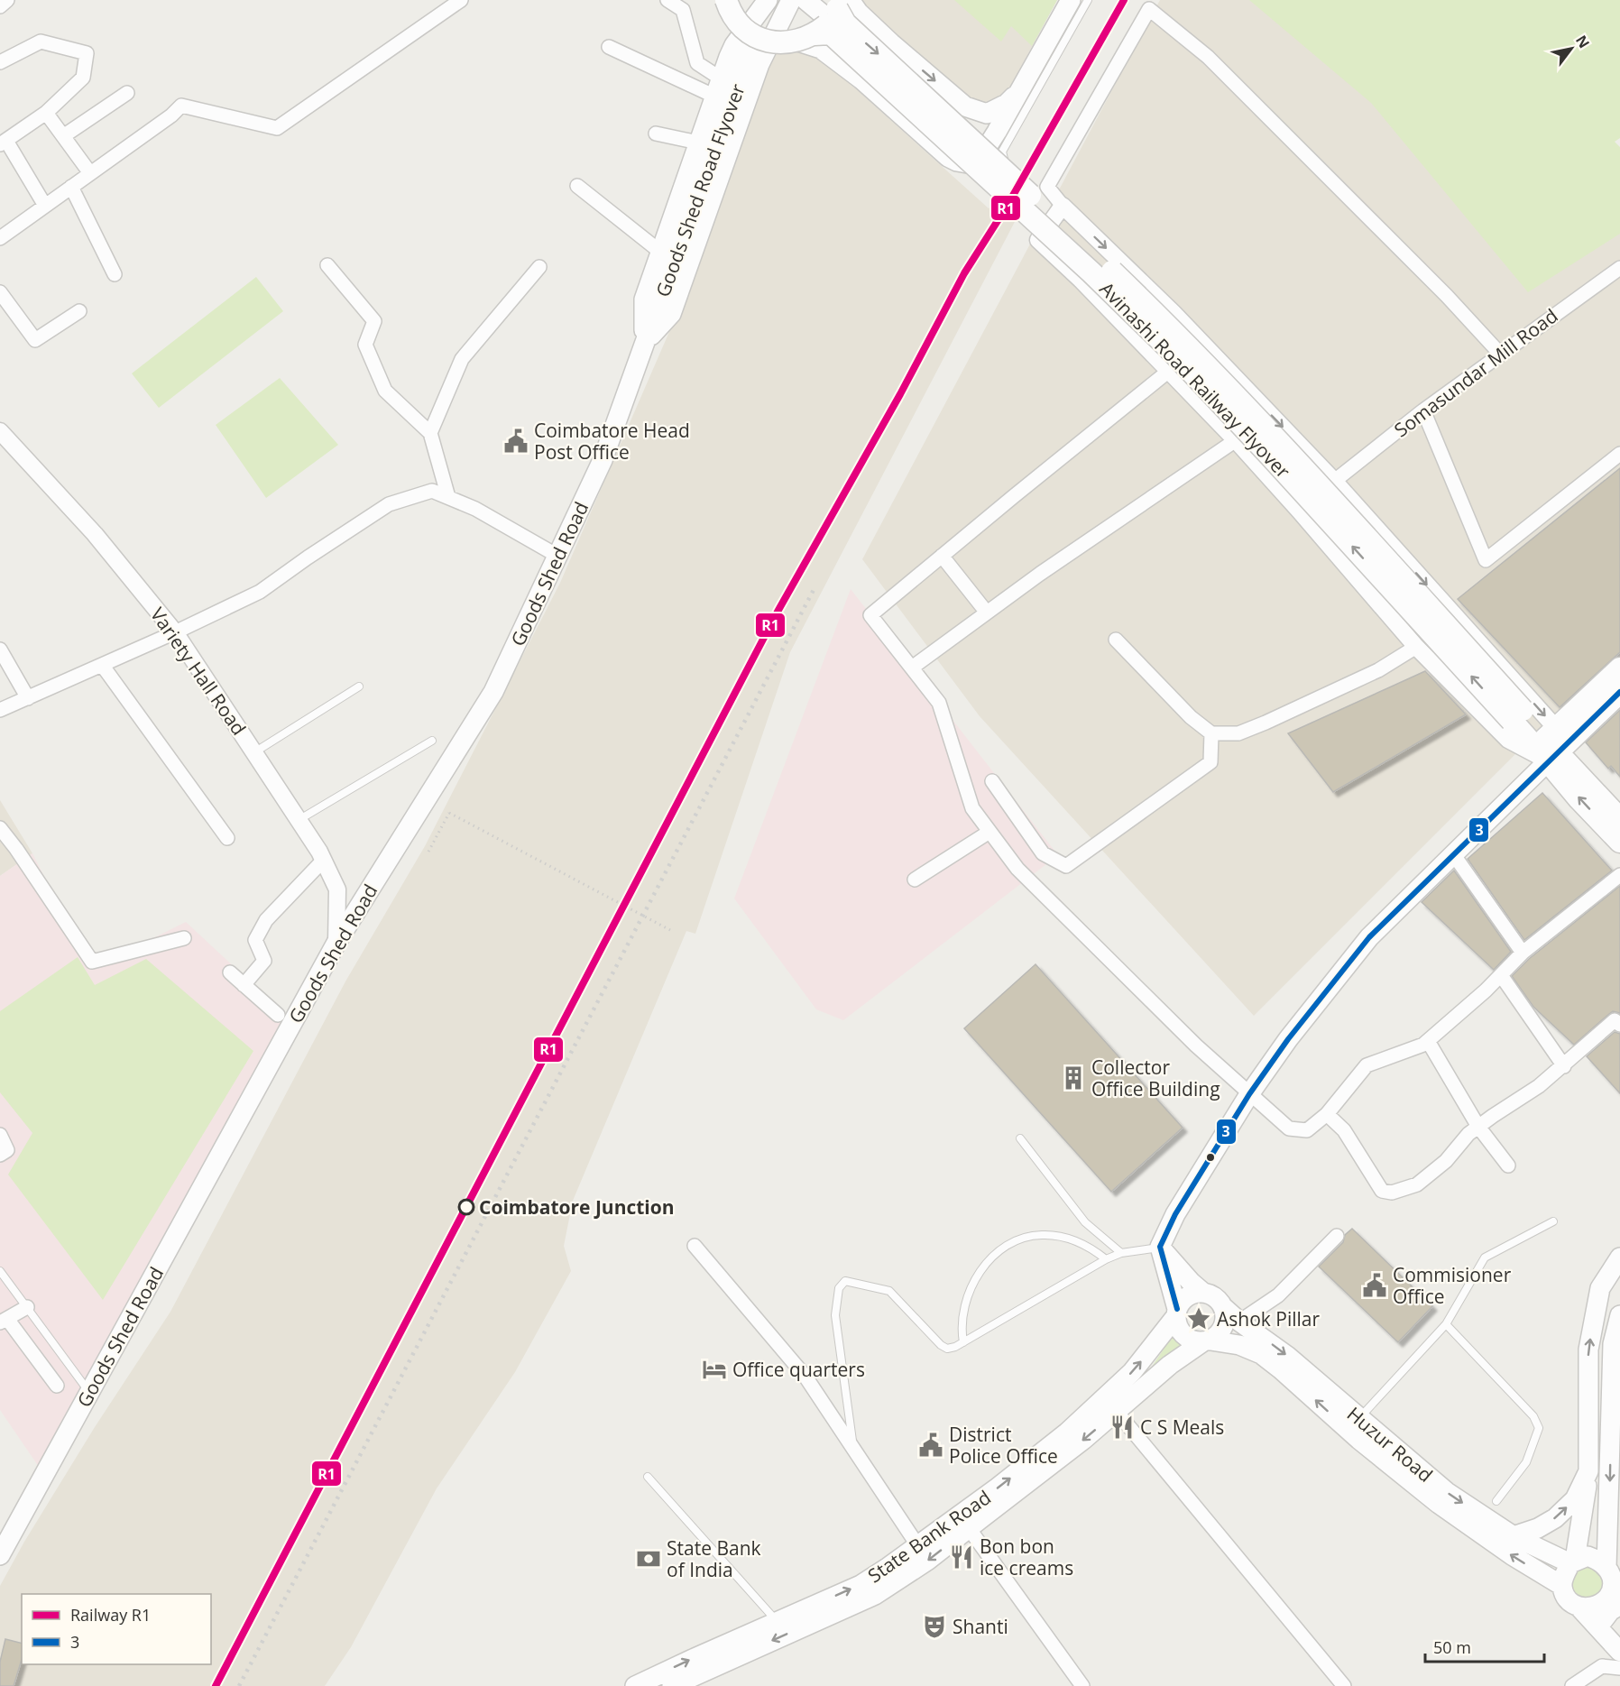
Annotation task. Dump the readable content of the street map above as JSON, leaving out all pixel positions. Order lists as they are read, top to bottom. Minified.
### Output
{"streets":{"main road":["Goods Shed Road Flyover","Avinashi Road Railway Flyover","Goods Shed Road","Huzur Road","State Bank Road"],"street":["Somasundar Mill Road","Variety Hall Road"]},"crossings":[["Goods Shed Road Flyover","Goods Shed Road"],["Goods Shed Road","Variety Hall Road"],["Huzur Road","State Bank Road"]],"places":{"public building":["Coimbatore Head Post Office","Commisioner Office","District Police Office"],"building":["Collector Office Building"],"other":["Coimbatore Junction"],"place":["Ashok Pillar"],"hotel":["Office quarters"],"restaurant":["C S Meals","Bon bon ice creams"],"bank":["State Bank of India"],"theatre":["Shanti"]},"lines":["rail line R1","transit line 3"],"legend":["Railway R1","3"],"scale_bar":"50 m","north":"top right"}
